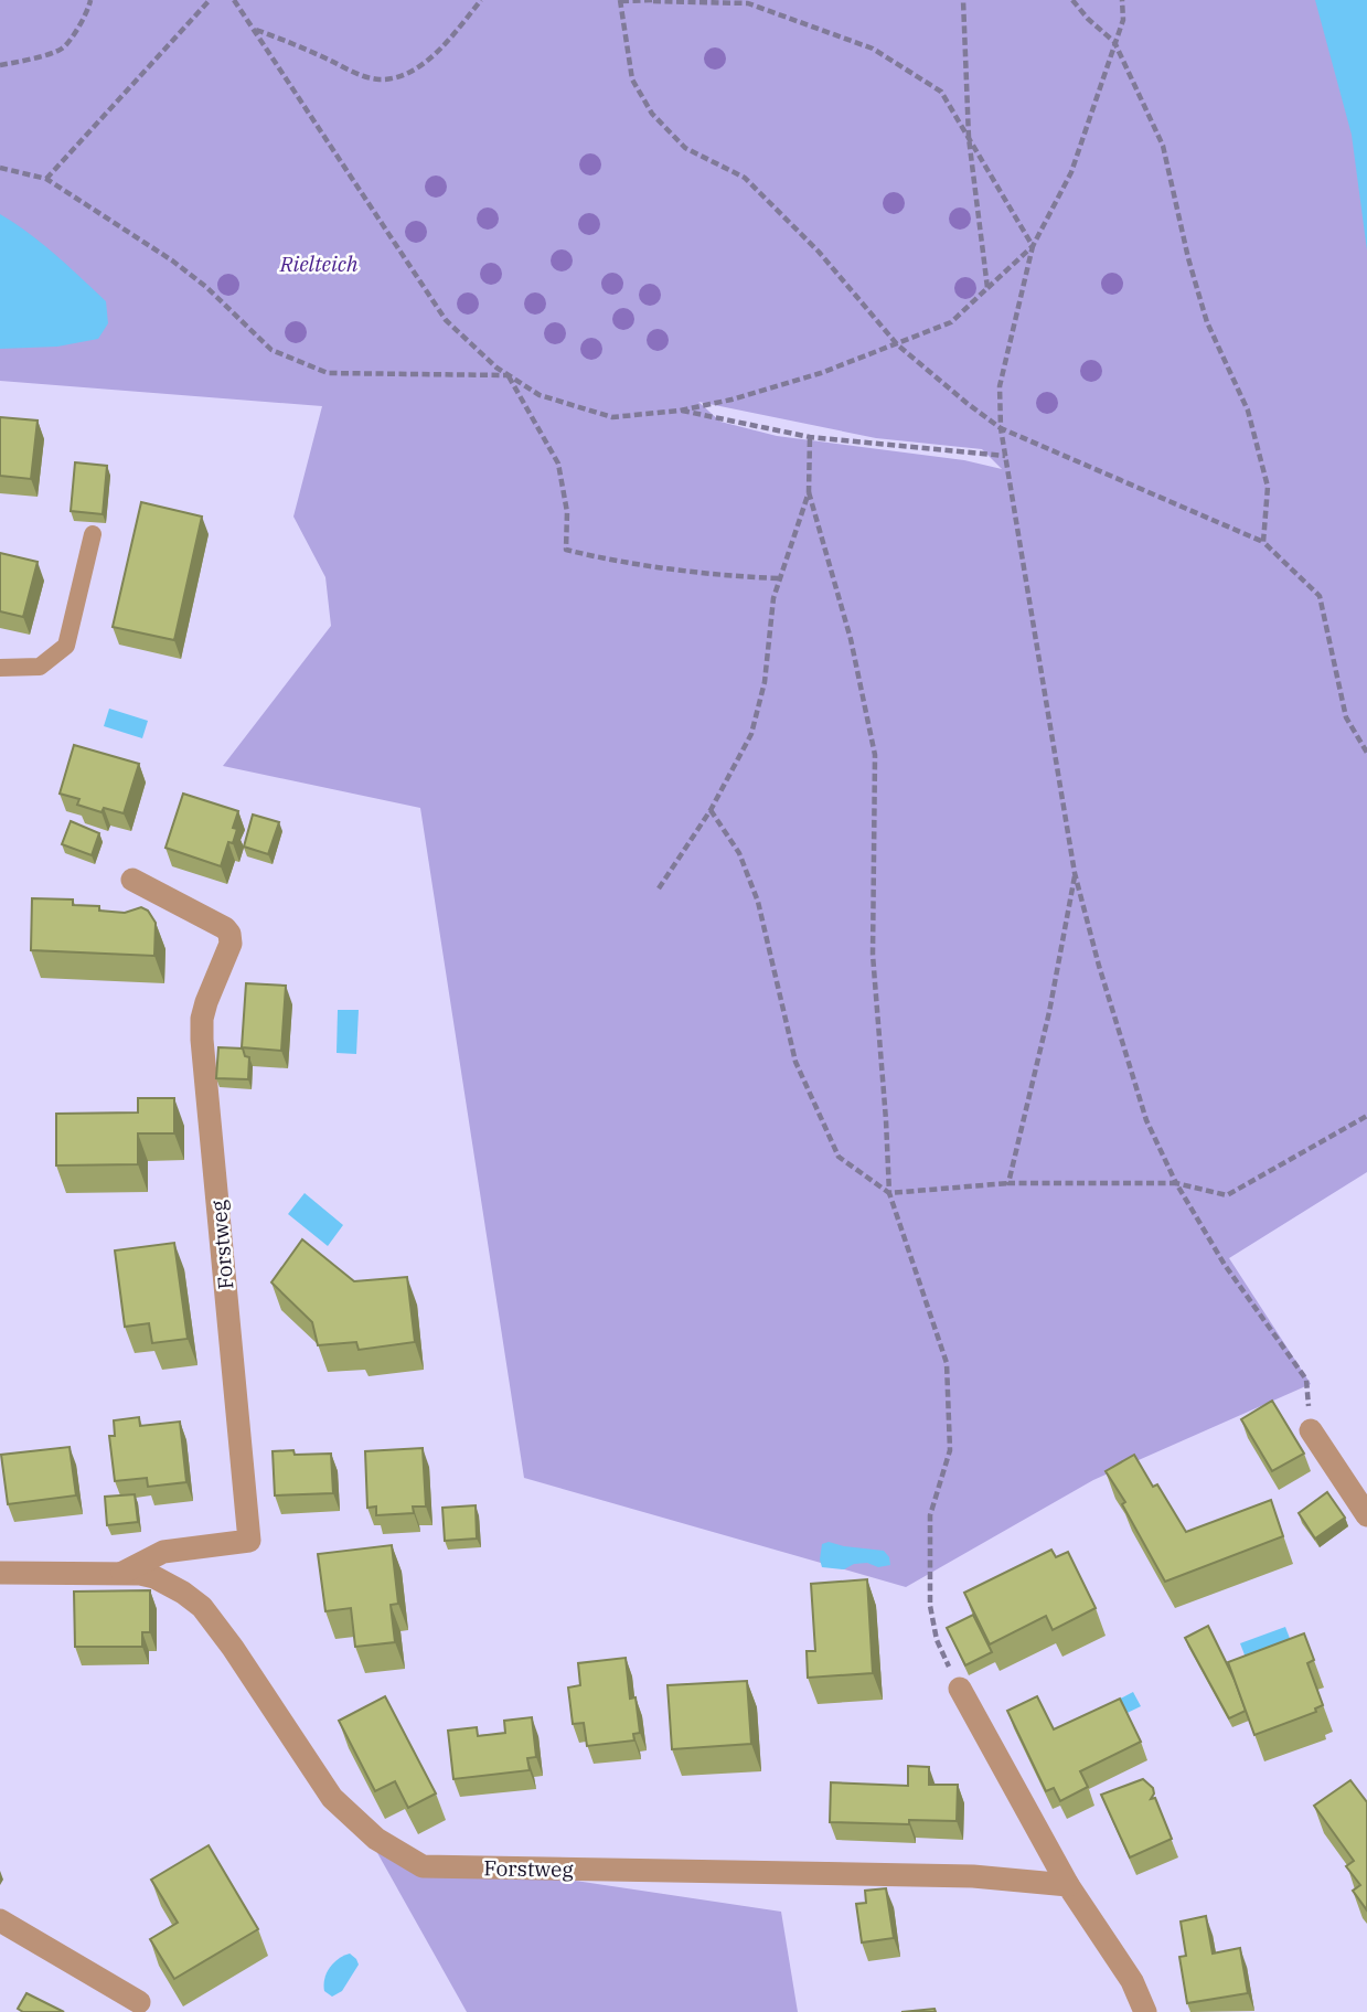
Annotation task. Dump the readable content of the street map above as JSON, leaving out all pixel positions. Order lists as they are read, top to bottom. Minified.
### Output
{"streets":{"street":["Forstweg"]},"parks":["Rielteich"]}
